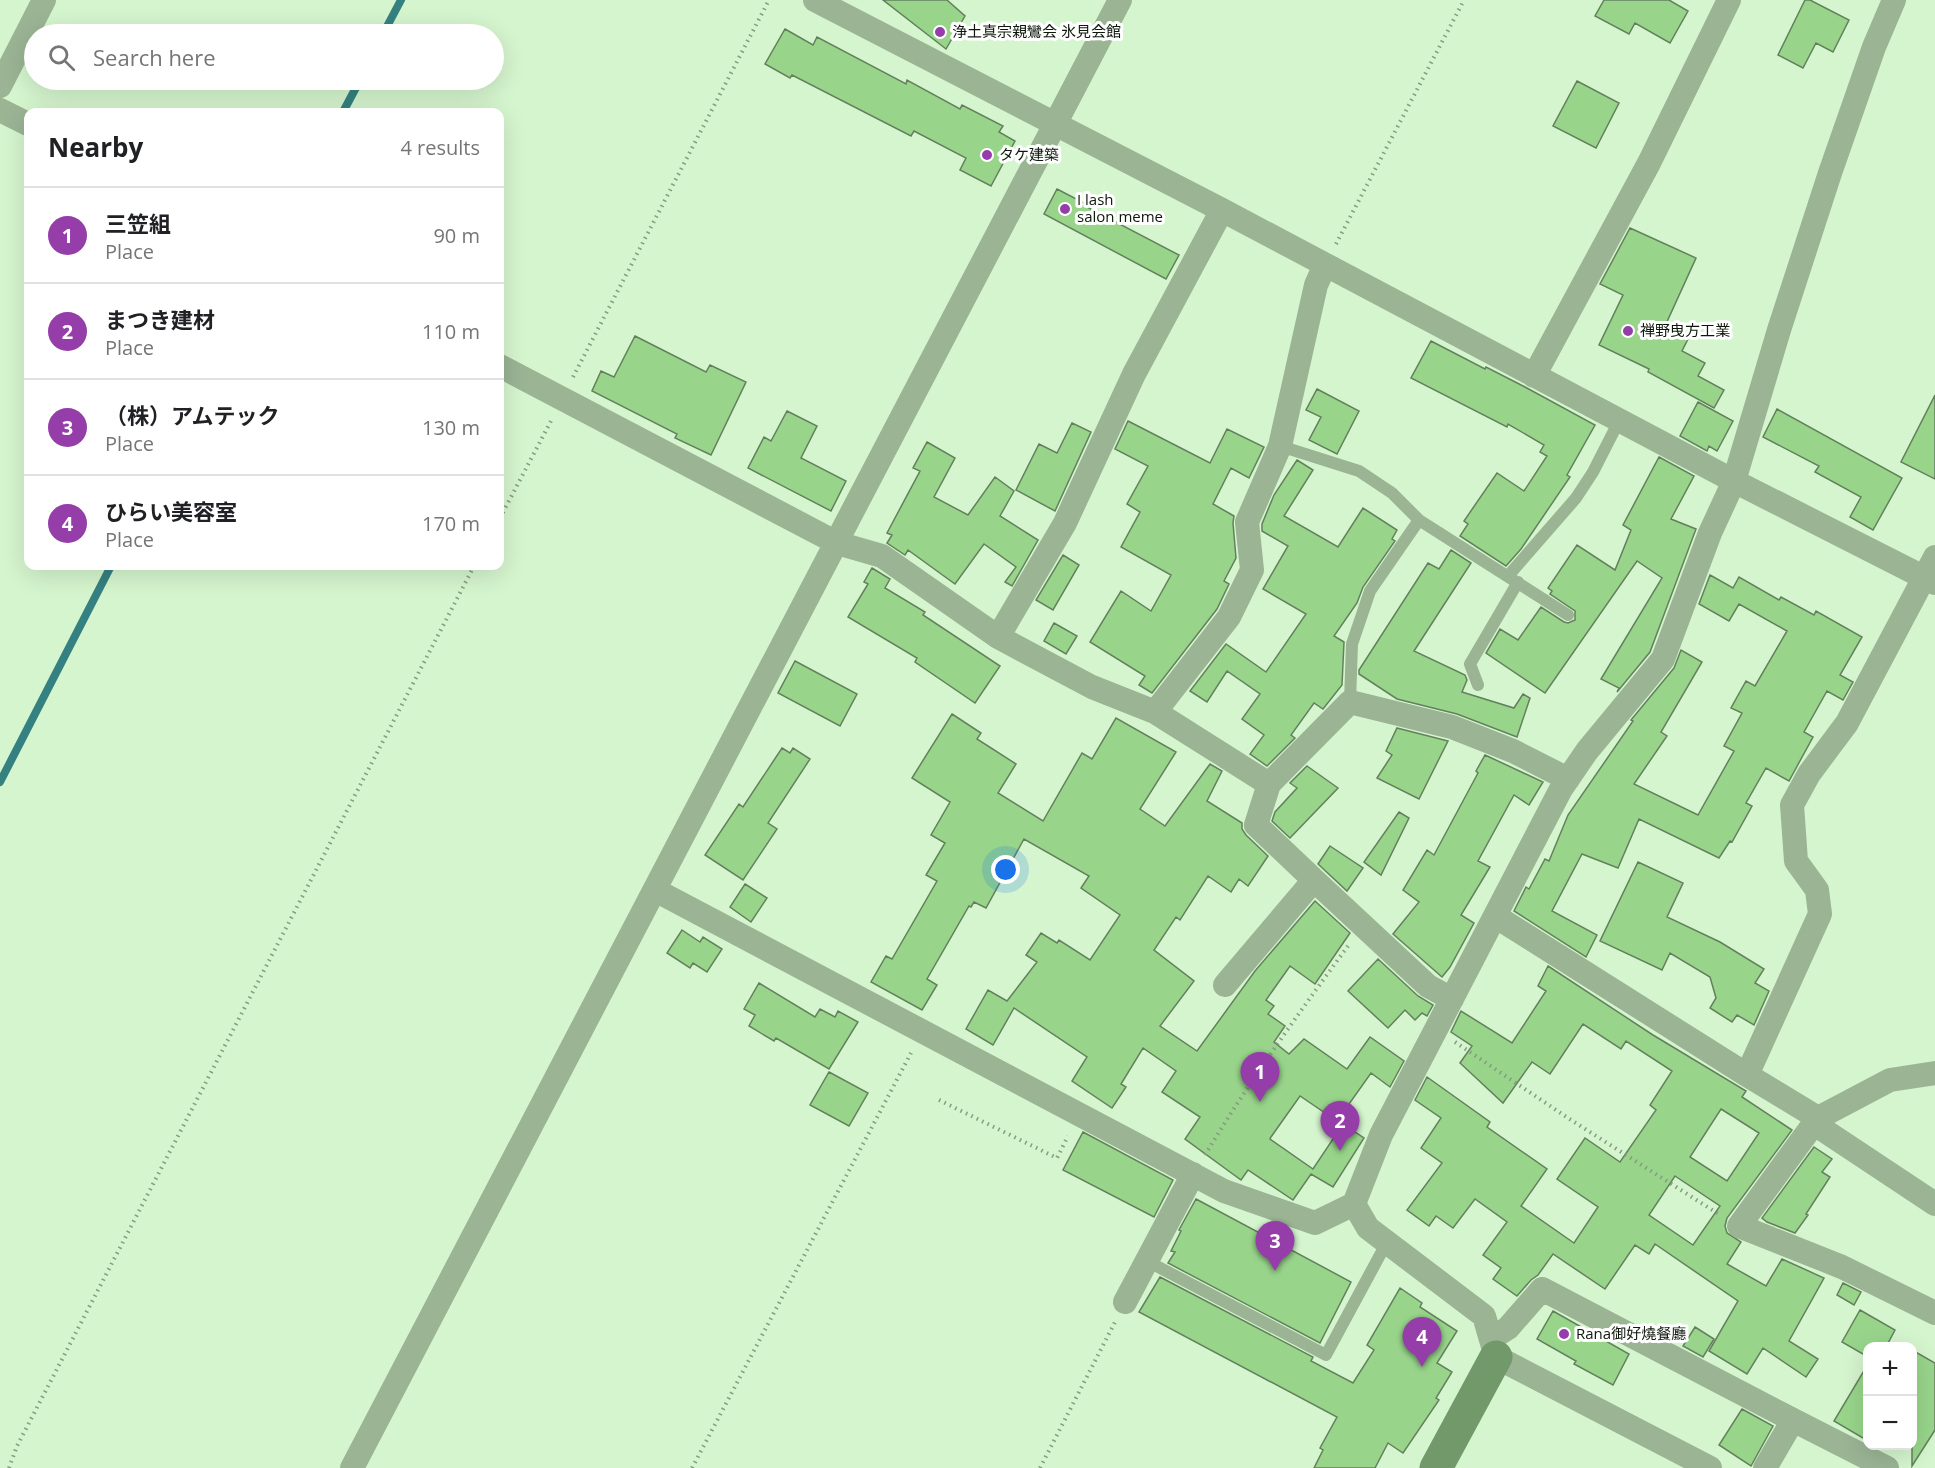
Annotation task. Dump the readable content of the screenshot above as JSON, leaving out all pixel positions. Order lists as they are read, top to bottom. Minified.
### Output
{"places":["浄土真宗親鸞会 氷見会館","タケ建築","I lash salon meme","禅野曳方工業","Rana御好燒餐廳"],"page":{"search":"Search here","heading":["Nearby","4 results"],"list":[{"mark":"1","name":"三笠組","note":"Place","value":"90 m"},{"mark":"2","name":"まつき建材","note":"Place","value":"110 m"},{"mark":"3","name":"（株）アムテック","note":"Place","value":"130 m"},{"mark":"4","name":"ひらい美容室","note":"Place","value":"170 m"}],"pins":["1","2","3","4"],"map_buttons":["+","−"]}}
